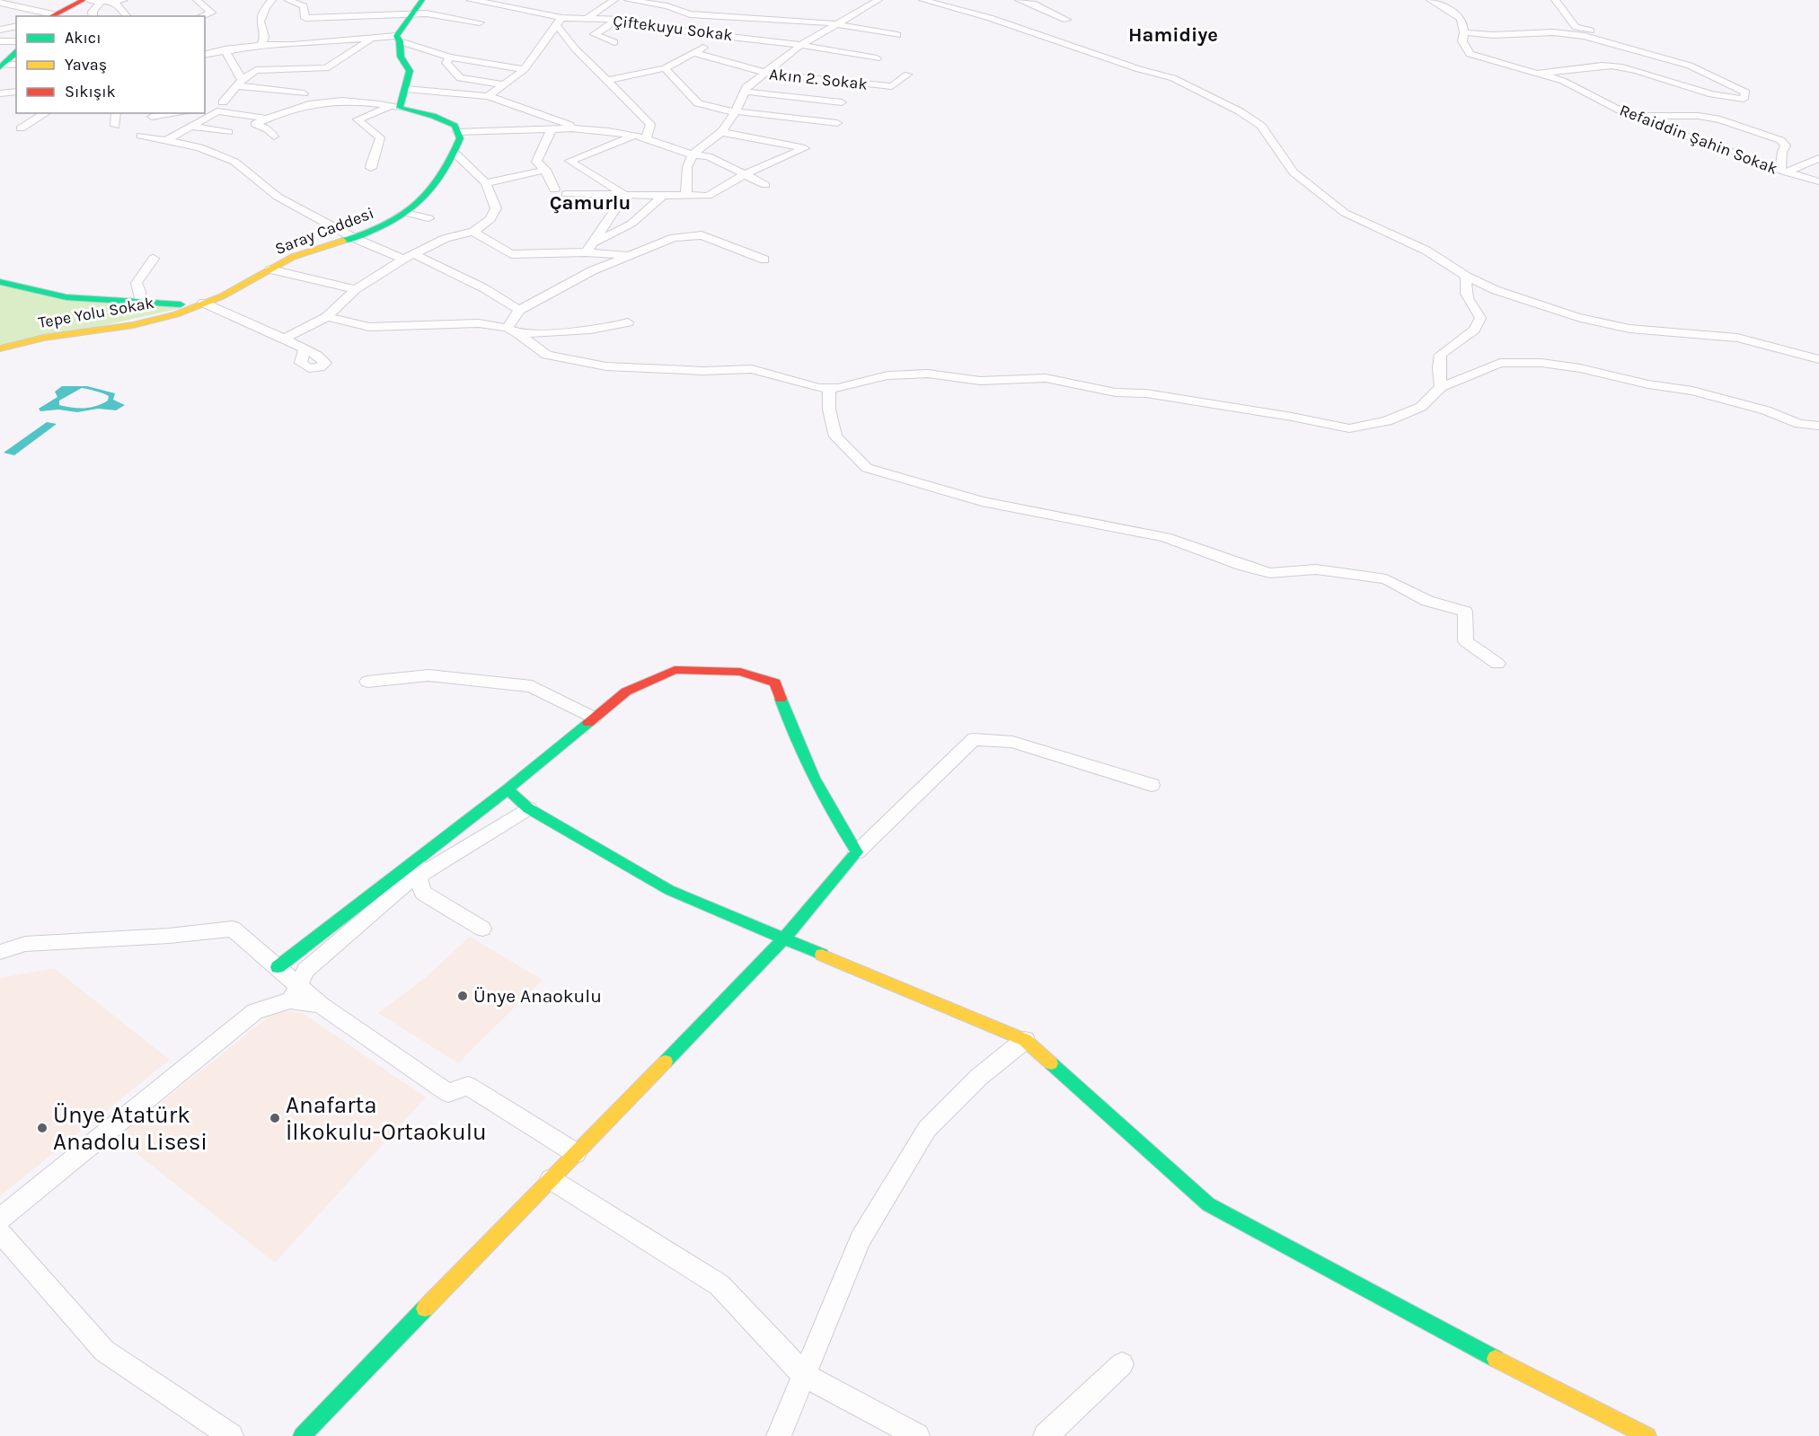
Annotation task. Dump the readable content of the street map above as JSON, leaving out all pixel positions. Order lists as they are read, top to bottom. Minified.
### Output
{"streets":{"street":["Çiftekuyu Sokak","Akın 2. Sokak","Refaiddin Şahin Sokak","Saray Caddesi","Tepe Yolu Sokak"]},"crossings":[["Saray Caddesi","Tepe Yolu Sokak"]],"districts":["Hamidiye","Çamurlu"],"places":["Ünye Anaokulu","Anafarta İlkokulu-Ortaokulu","Ünye Atatürk Anadolu Lisesi"],"legend":["Akıcı","Yavaş","Sıkışık"]}
